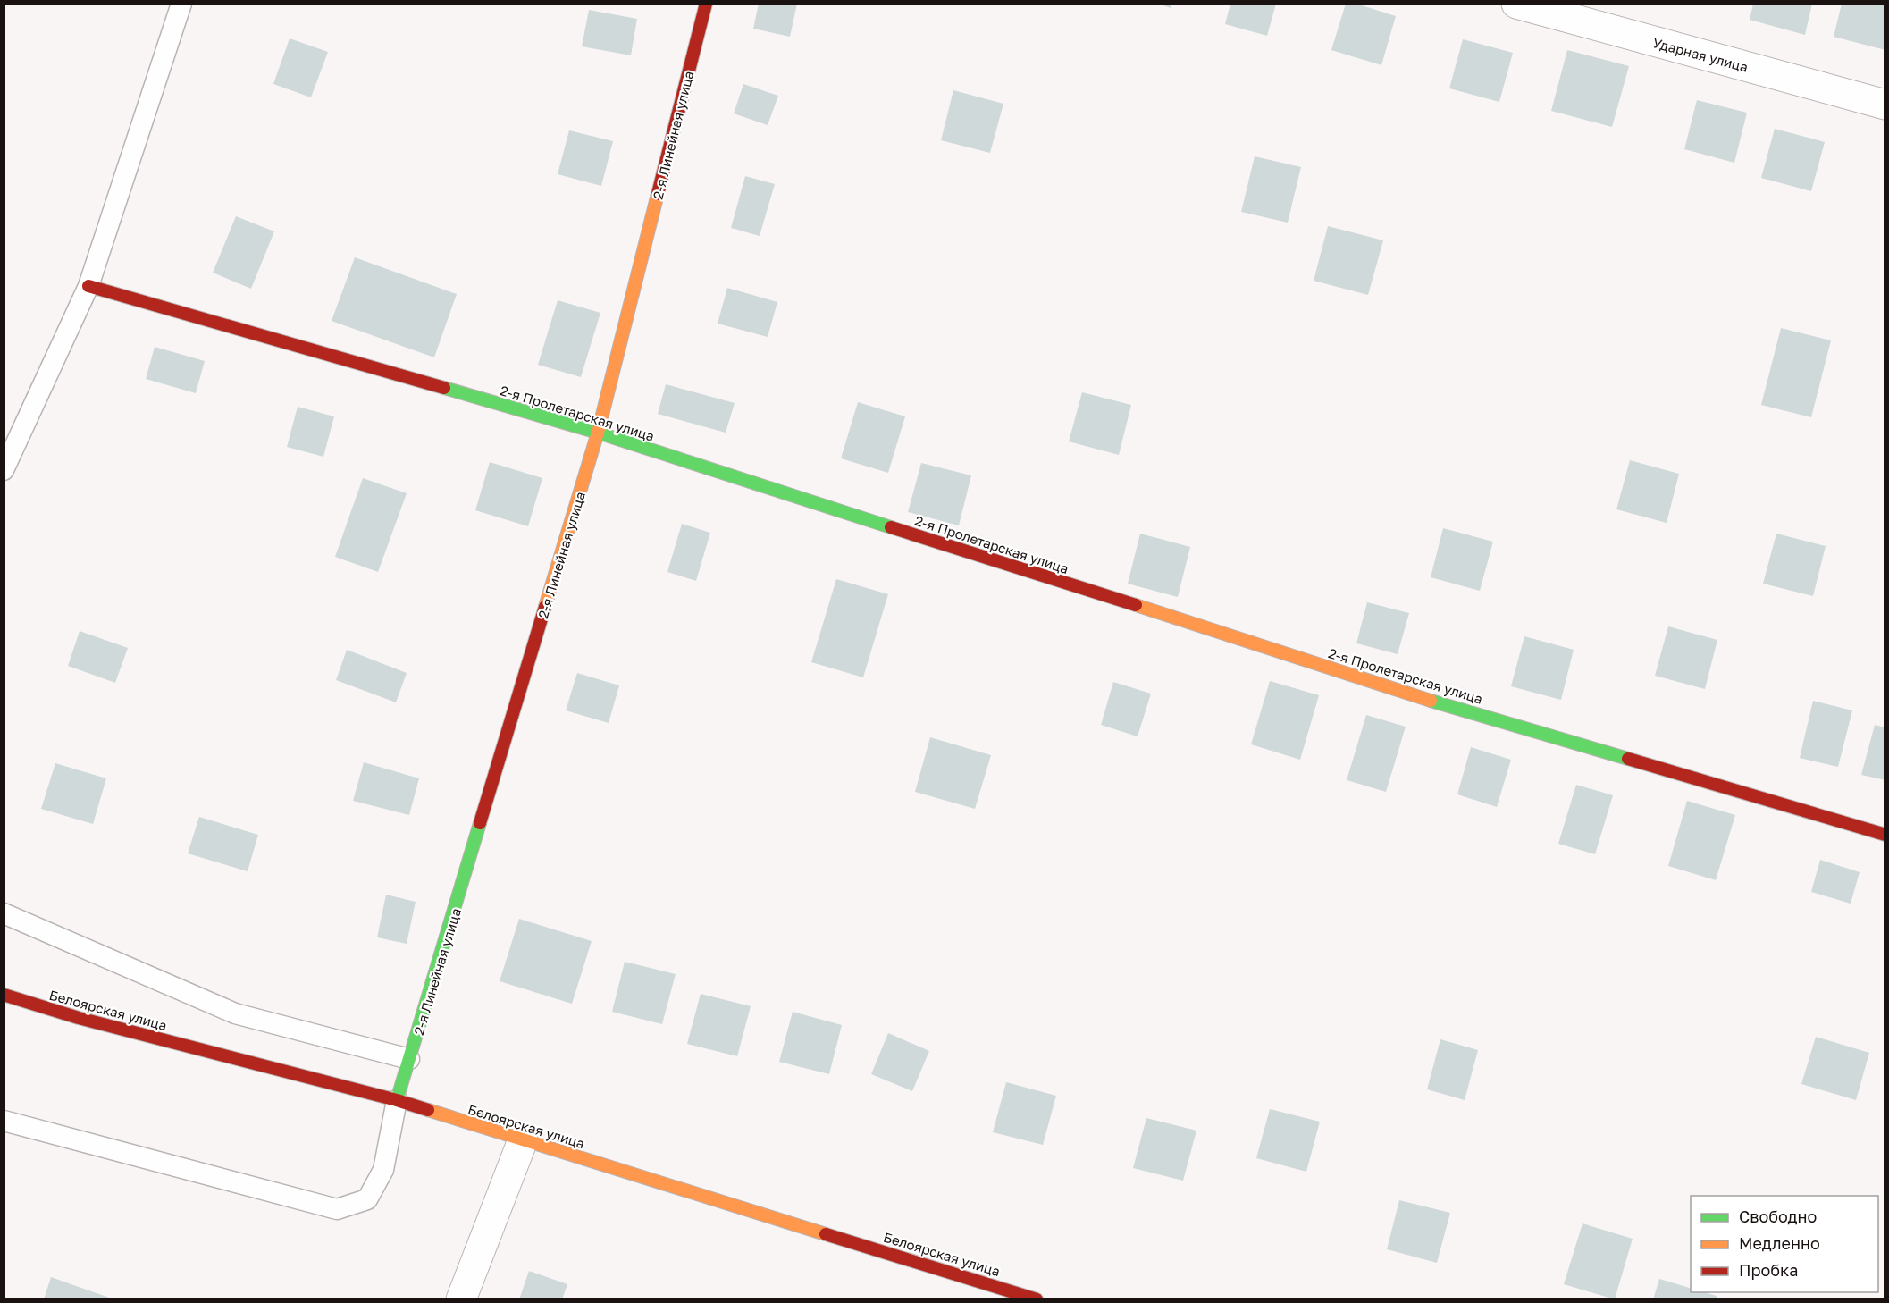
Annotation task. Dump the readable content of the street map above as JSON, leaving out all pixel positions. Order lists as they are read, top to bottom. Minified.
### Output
{"streets":{"street":["Ударная улица","2-я Линейная улица","2-я Пролетарская улица","Белоярская улица"]},"crossings":[["2-я Линейная улица","2-я Пролетарская улица"],["2-я Линейная улица","Белоярская улица"]],"legend":["Свободно","Медленно","Пробка"]}
